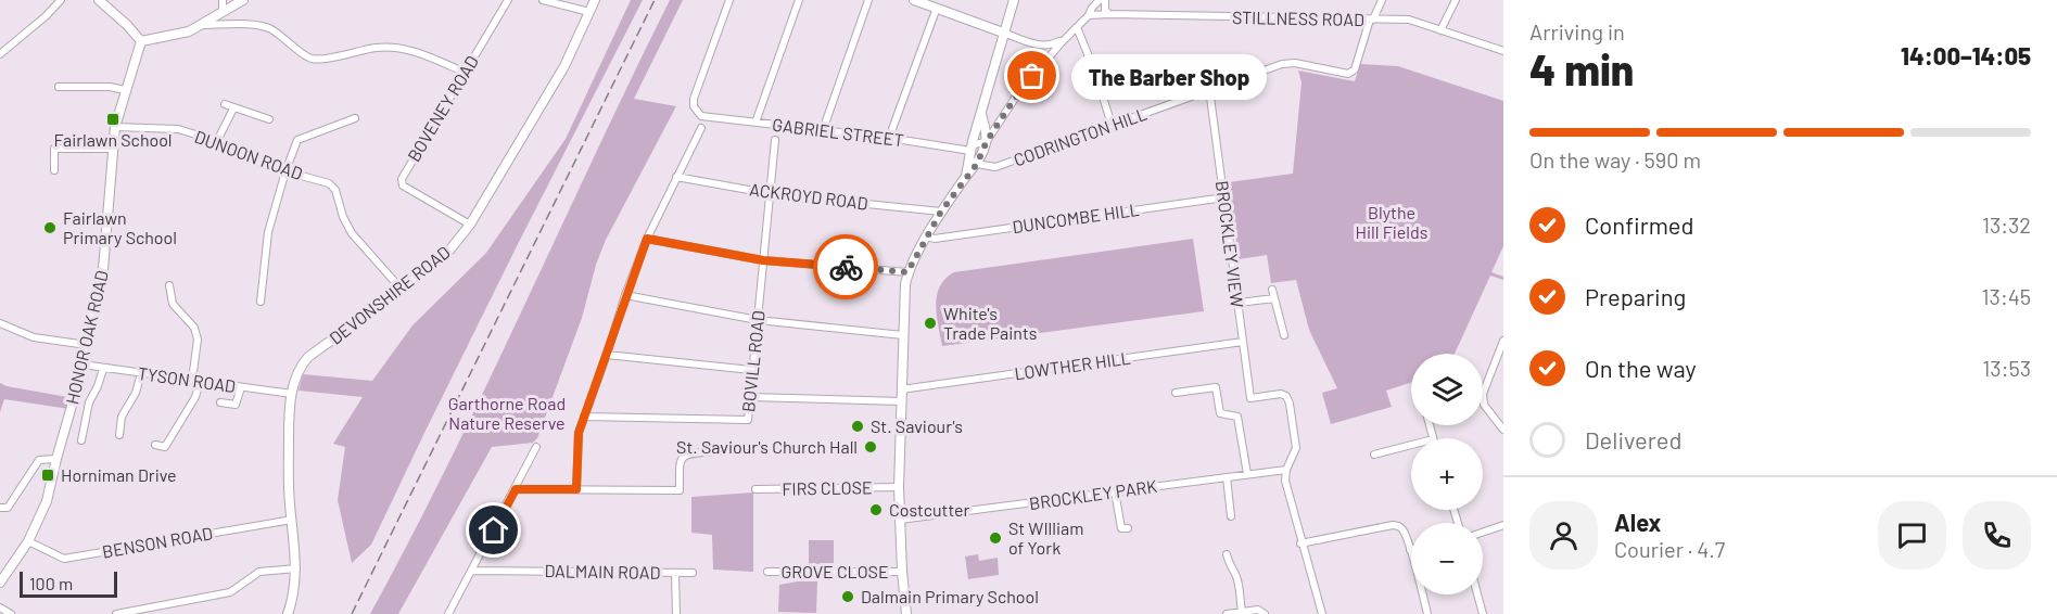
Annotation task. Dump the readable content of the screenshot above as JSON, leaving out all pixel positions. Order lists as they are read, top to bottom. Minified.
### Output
{"streets":{"street":["STILLNESS ROAD","BOVENEY ROAD","GABRIEL STREET","CODRINGTON HILL","DUNOON ROAD","ACKROYD ROAD","DUNCOMBE HILL","BROCKLEY VIEW","DEVONSHIRE ROAD","HONOR OAK ROAD","BOVILL ROAD","LOWTHER HILL","TYSON ROAD","FIRS CLOSE","BROCKLEY PARK","BENSON ROAD","DALMAIN ROAD","GROVE CLOSE"]},"crossings":[["STILLNESS ROAD","CODRINGTON HILL"],["BOVENEY ROAD","DEVONSHIRE ROAD"],["CODRINGTON HILL","BROCKLEY VIEW"],["DUNOON ROAD","DEVONSHIRE ROAD"],["DUNOON ROAD","HONOR OAK ROAD"],["ACKROYD ROAD","BOVILL ROAD"],["DUNCOMBE HILL","BROCKLEY VIEW"],["BROCKLEY VIEW","LOWTHER HILL"],["BROCKLEY VIEW","BROCKLEY PARK"],["DEVONSHIRE ROAD","TYSON ROAD"],["DEVONSHIRE ROAD","BENSON ROAD"],["HONOR OAK ROAD","TYSON ROAD"],["HONOR OAK ROAD","BENSON ROAD"]],"parks":["Blythe Hill Fields","Garthorne Road Nature Reserve"],"places":{"other":["The Barber Shop","Fairlawn Primary School","White's Trade Paints","St. Saviour's","St. Saviour's Church Hall","Costcutter","St WIlliam of York","Dalmain Primary School"],"transit":["Fairlawn School","Horniman Drive"]},"scale_bar":"100 m","page":{"heading":["4 min","Arriving in","14:00–14:05"],"panel":["Alex","Courier · 4.7"],"bubble":"The Barber Shop","bar":"On the way · 590 m","list":[["Confirmed","13:32"],["Preparing","13:45"],["On the way","13:53"],"Delivered"],"map_buttons":["+","−"],"scale":"100 m"}}
